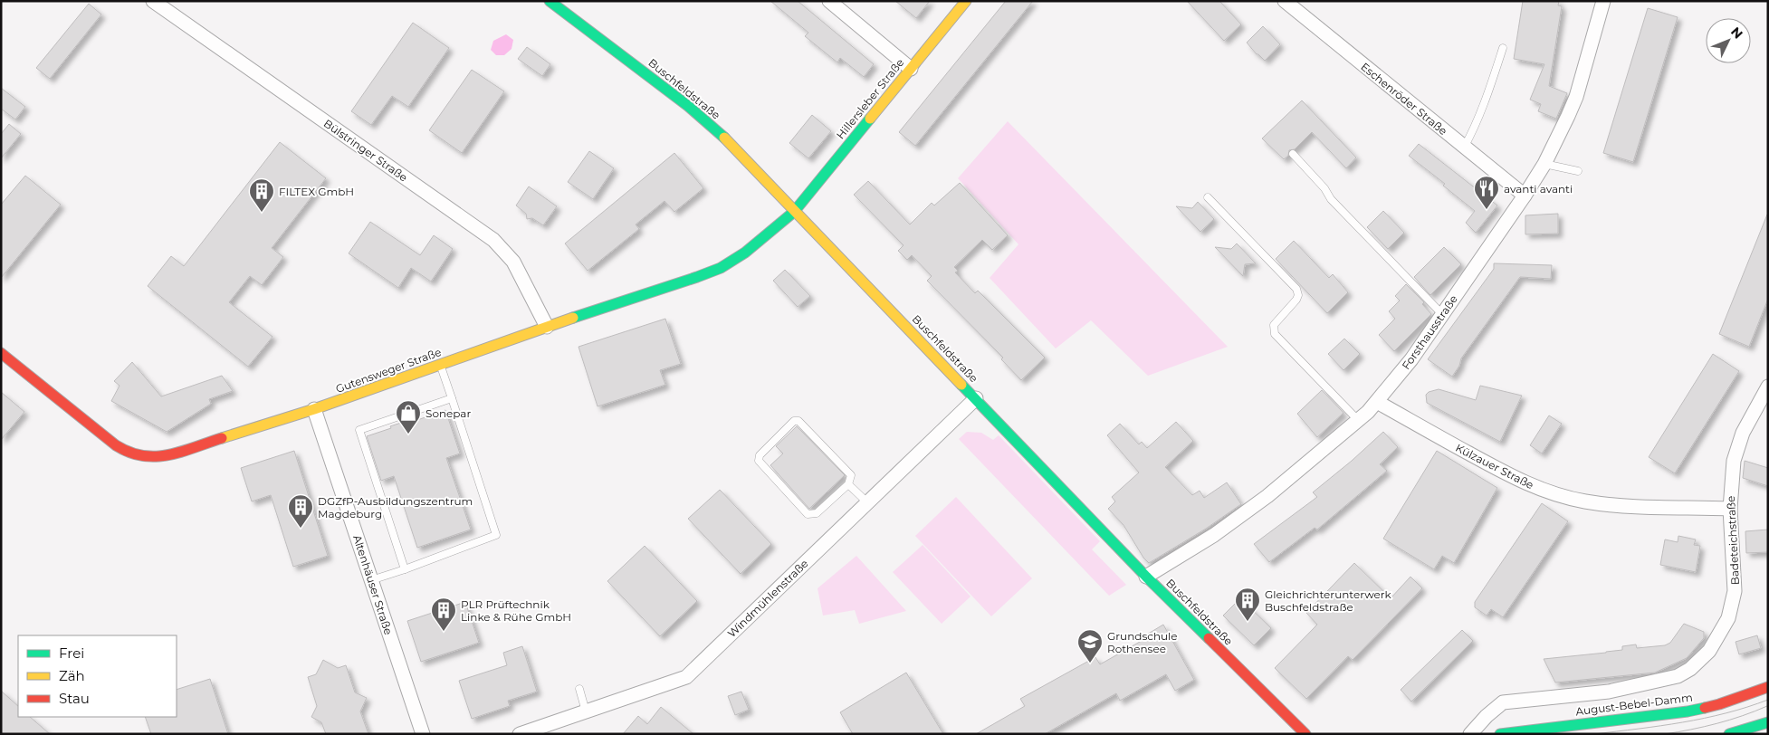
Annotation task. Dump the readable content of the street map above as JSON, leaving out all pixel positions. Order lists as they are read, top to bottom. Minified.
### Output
{"streets":{"street":["Buschfeldstraße","Hillersleber Straße","Eschenröder Straße","Bülstringer Straße","Forsthausstraße","Gutensweger Straße","Külzauer Straße","Badeteichstraße","Altenhäuser Straße","Windmühlenstraße","August-Bebel-Damm"]},"crossings":[["Buschfeldstraße","Hillersleber Straße"],["Buschfeldstraße","Forsthausstraße"],["Buschfeldstraße","Gutensweger Straße"],["Buschfeldstraße","Windmühlenstraße"],["Hillersleber Straße","Gutensweger Straße"],["Eschenröder Straße","Forsthausstraße"],["Bülstringer Straße","Gutensweger Straße"],["Forsthausstraße","Külzauer Straße"],["Gutensweger Straße","Altenhäuser Straße"],["Külzauer Straße","Badeteichstraße"]],"places":{"restaurant":["avanti avanti"],"building":["FILTEX GmbH","DGZfP-Ausbildungszentrum Magdeburg","Gleichrichterunterwerk Buschfeldstraße","PLR Prüftechnik Linke & Rühe GmbH"],"shop":["Sonepar"],"school or university":["Grundschule Rothensee"]},"legend":["Frei","Zäh","Stau"],"north":"top right"}
